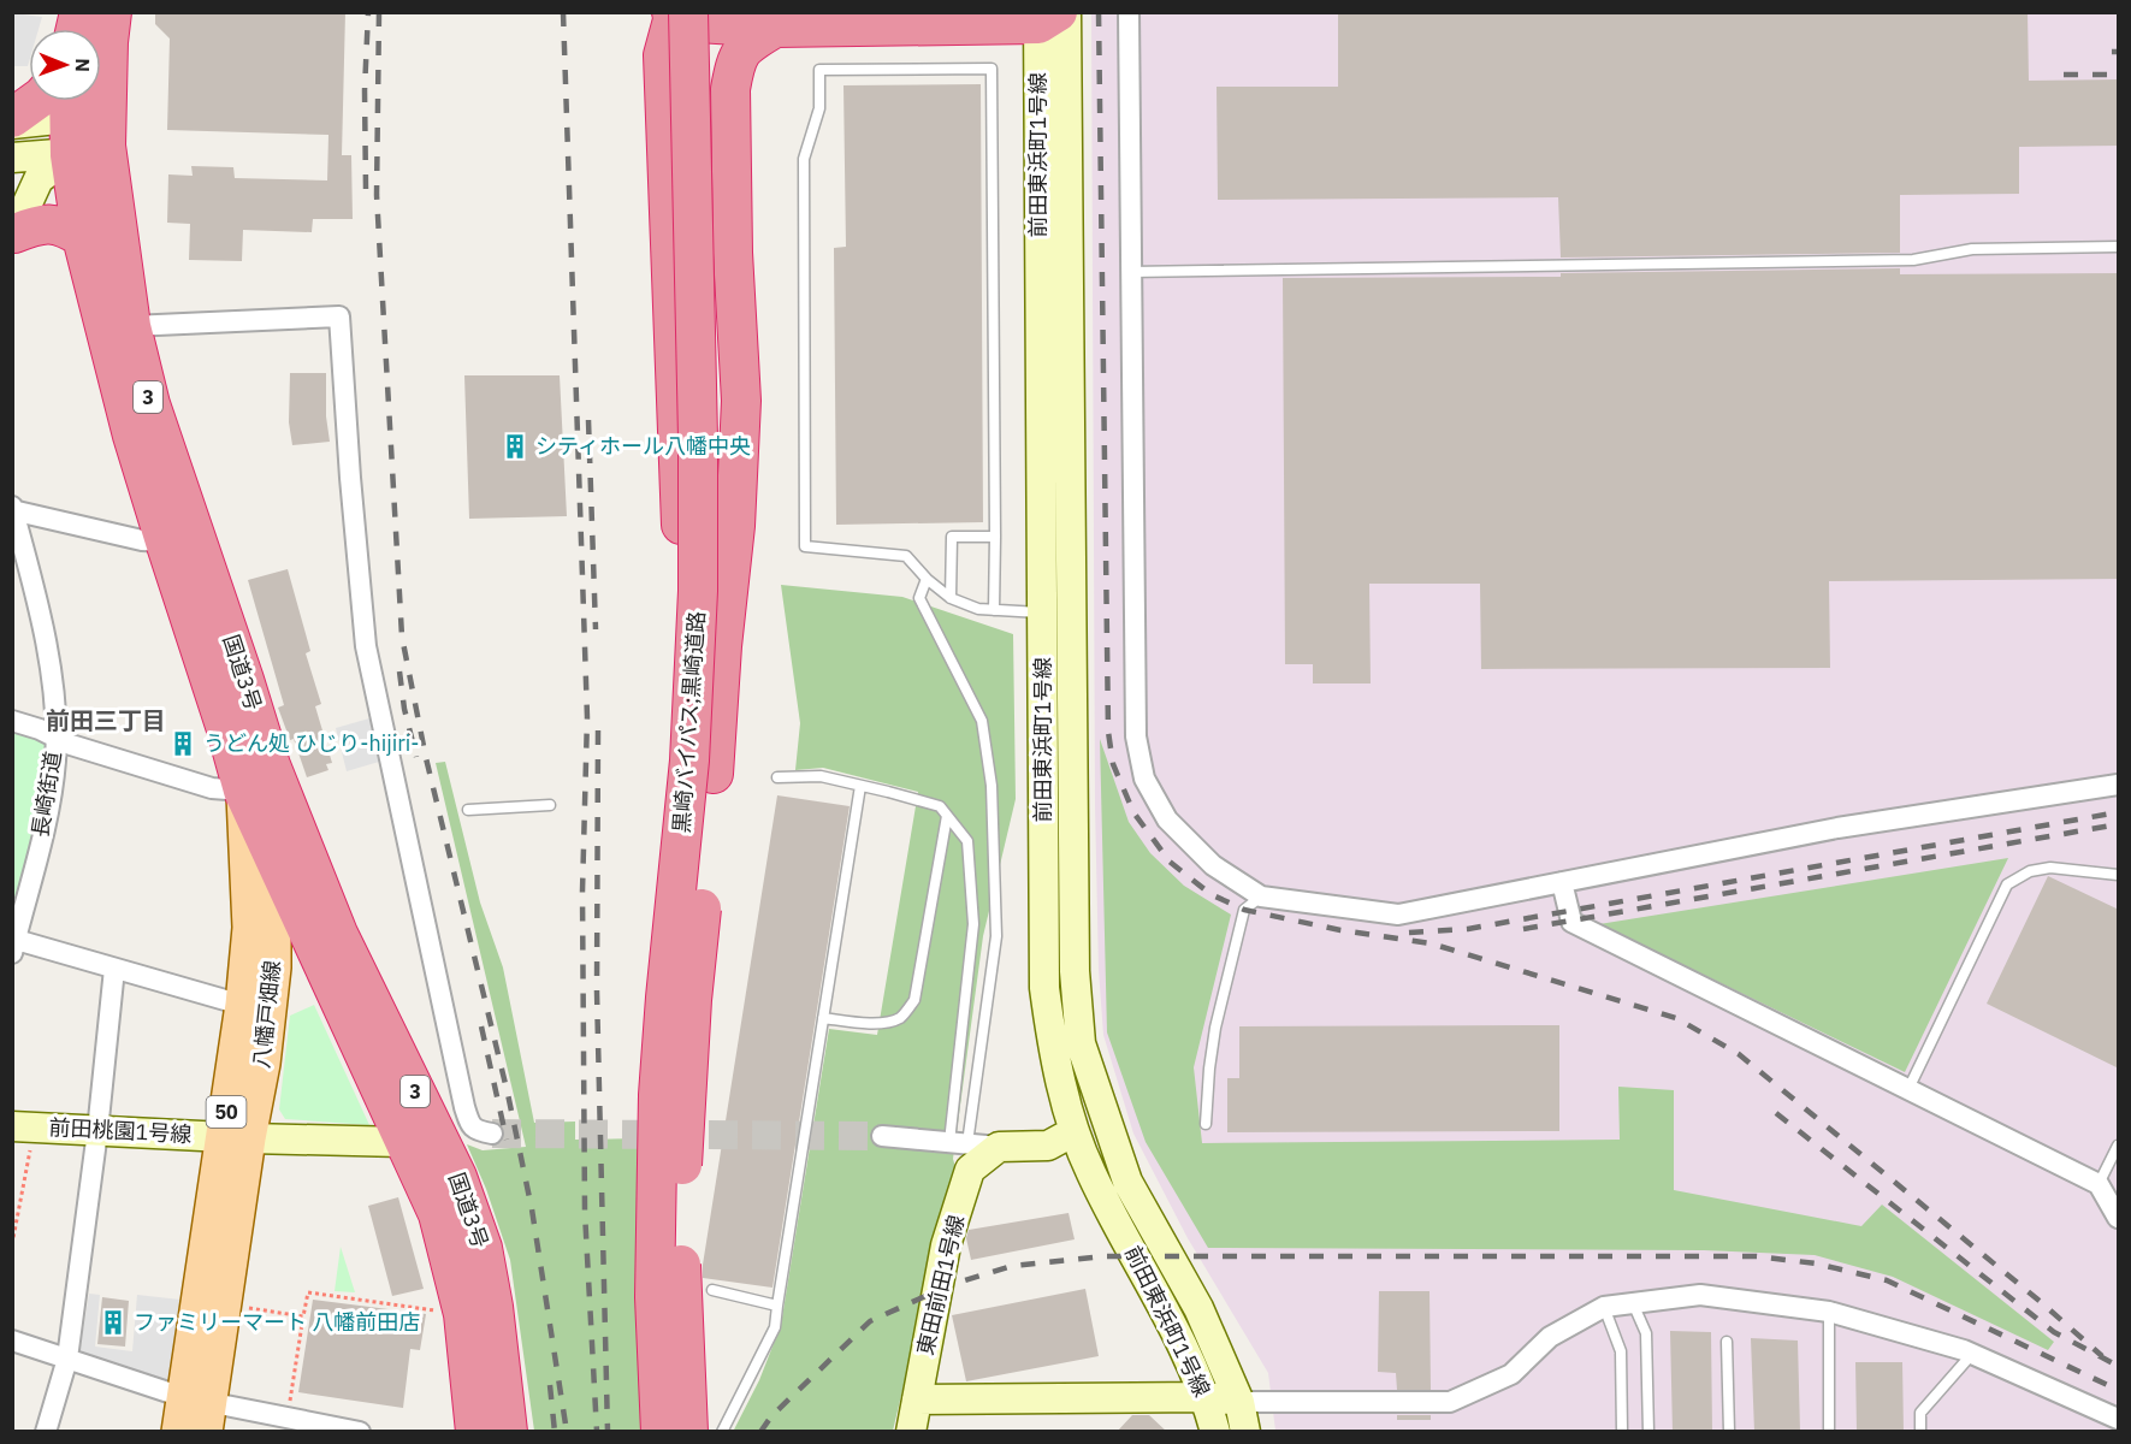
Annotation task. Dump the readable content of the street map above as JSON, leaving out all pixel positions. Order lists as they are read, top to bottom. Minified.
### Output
{"streets":{"highway":["3","国道3号","黒崎バイパス;黒崎道路"],"main road":["八幡戸畑線","50"],"street":["前田東浜町1号線","長崎街道","前田桃園1号線","東田前田1号線"]},"crossings":[["国道3号","八幡戸畑線"],["国道3号","前田桃園1号線"],["八幡戸畑線","前田桃園1号線"]],"districts":["前田三丁目"],"places":{"building":["シティホール八幡中央","うどん処 ひじり-hijiri-","ファミリーマート 八幡前田店"]},"north":"right"}
